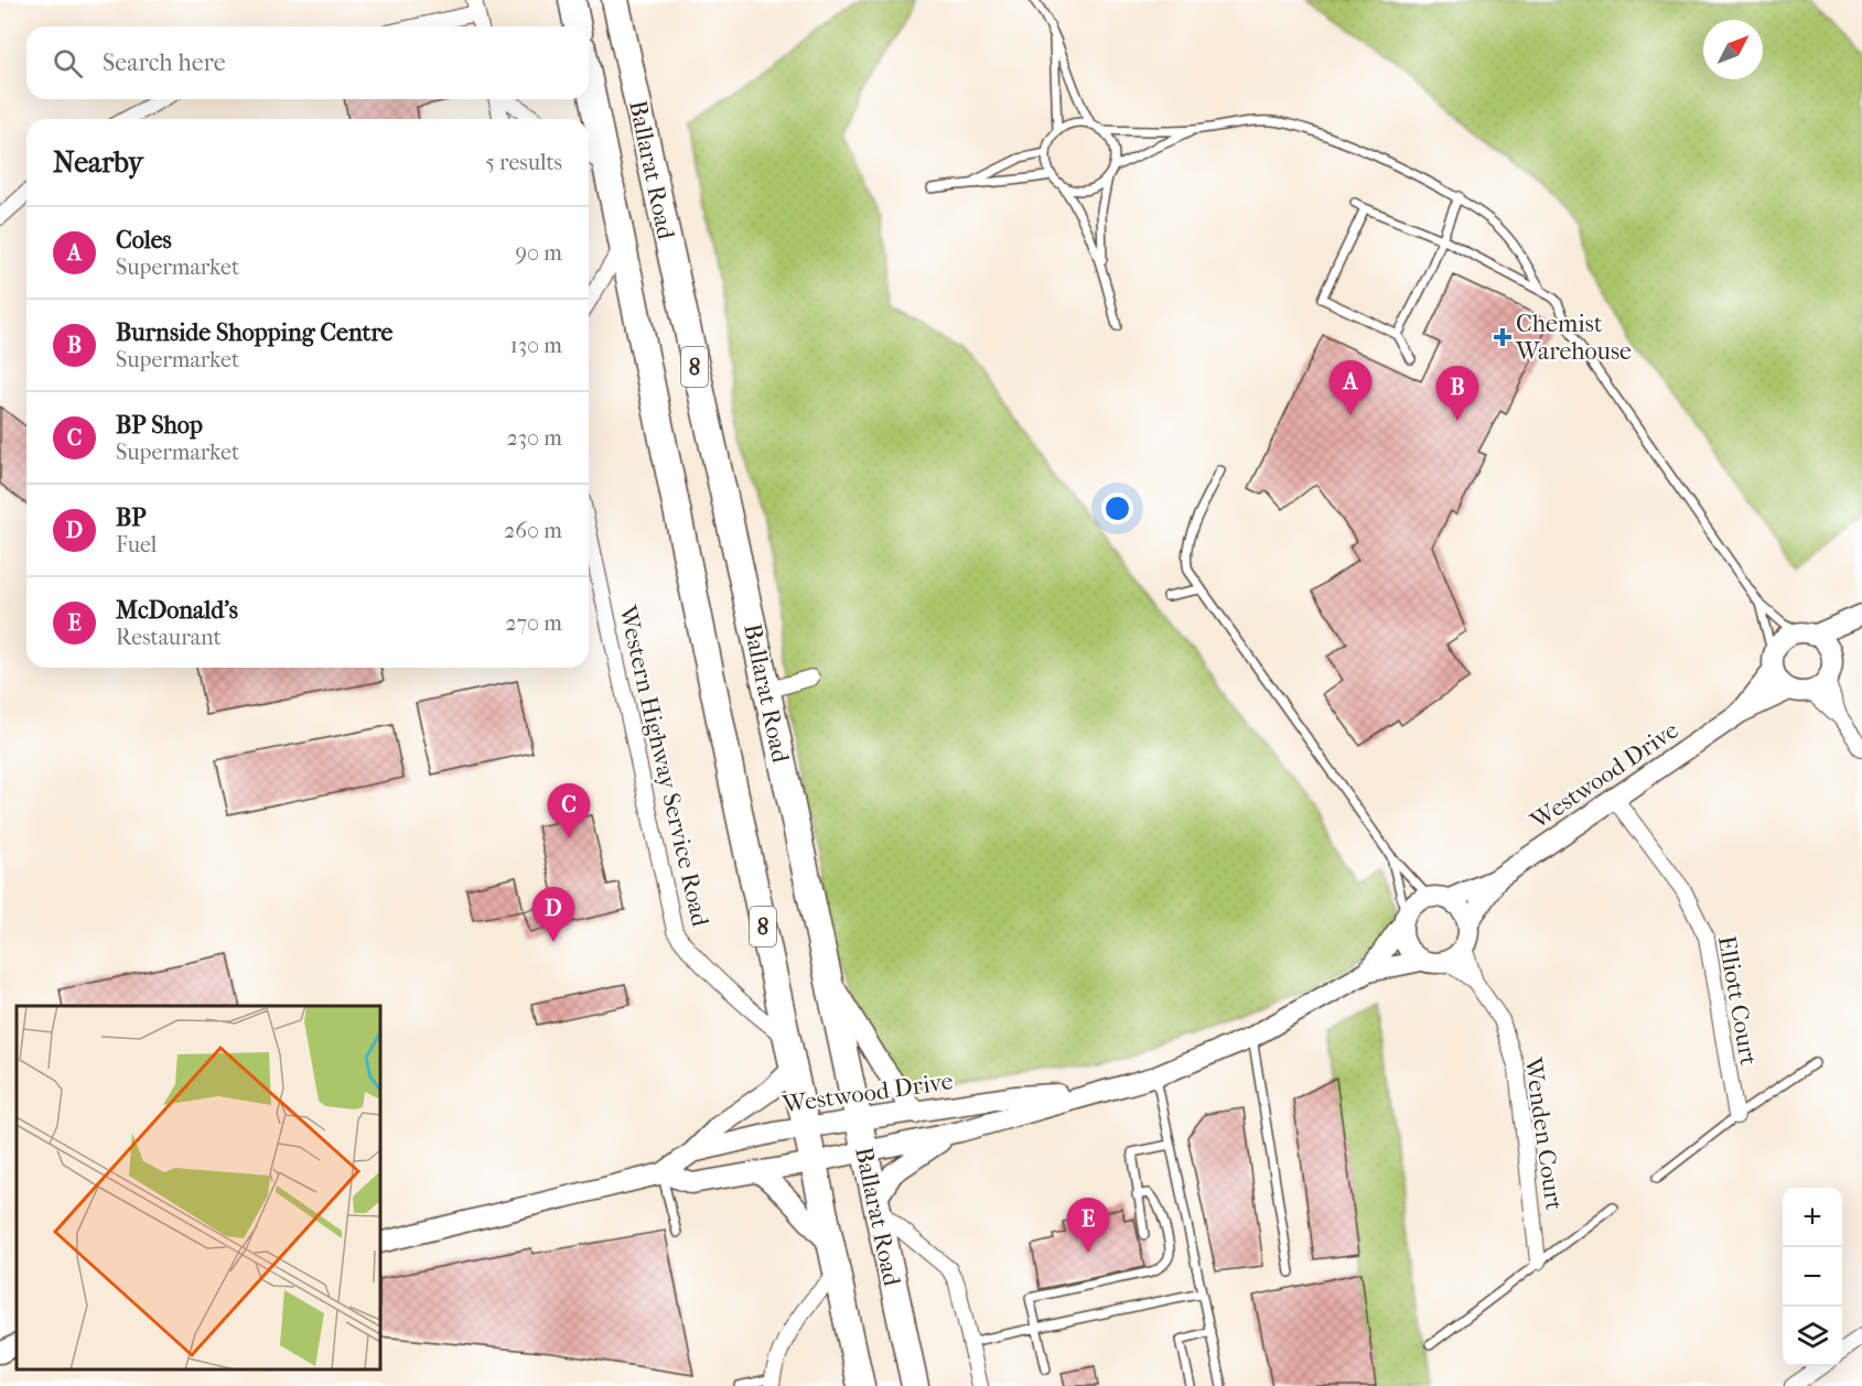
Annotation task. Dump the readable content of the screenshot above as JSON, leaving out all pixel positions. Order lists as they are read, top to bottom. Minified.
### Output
{"streets":{"highway":["Ballarat Road","8"],"street":["Western Highway Service Road","Westwood Drive","Elliott Court","Wenden Court"]},"crossings":[["Ballarat Road","Western Highway Service Road"],["Ballarat Road","Westwood Drive"],["Westwood Drive","Elliott Court"],["Westwood Drive","Wenden Court"]],"places":{"health":["Chemist Warehouse"]},"north":"top right","page":{"search":"Search here","heading":["Nearby","5 results"],"list":[{"mark":"A","name":"Coles","note":"Supermarket","value":"90 m"},{"mark":"B","name":"Burnside Shopping Centre","note":"Supermarket","value":"130 m"},{"mark":"C","name":"BP Shop","note":"Supermarket","value":"230 m"},{"mark":"D","name":"BP","note":"Fuel","value":"260 m"},{"mark":"E","name":"McDonald's","note":"Restaurant","value":"270 m"}],"pins":["A","B","C","D","E"],"map_buttons":["+","−"]}}
